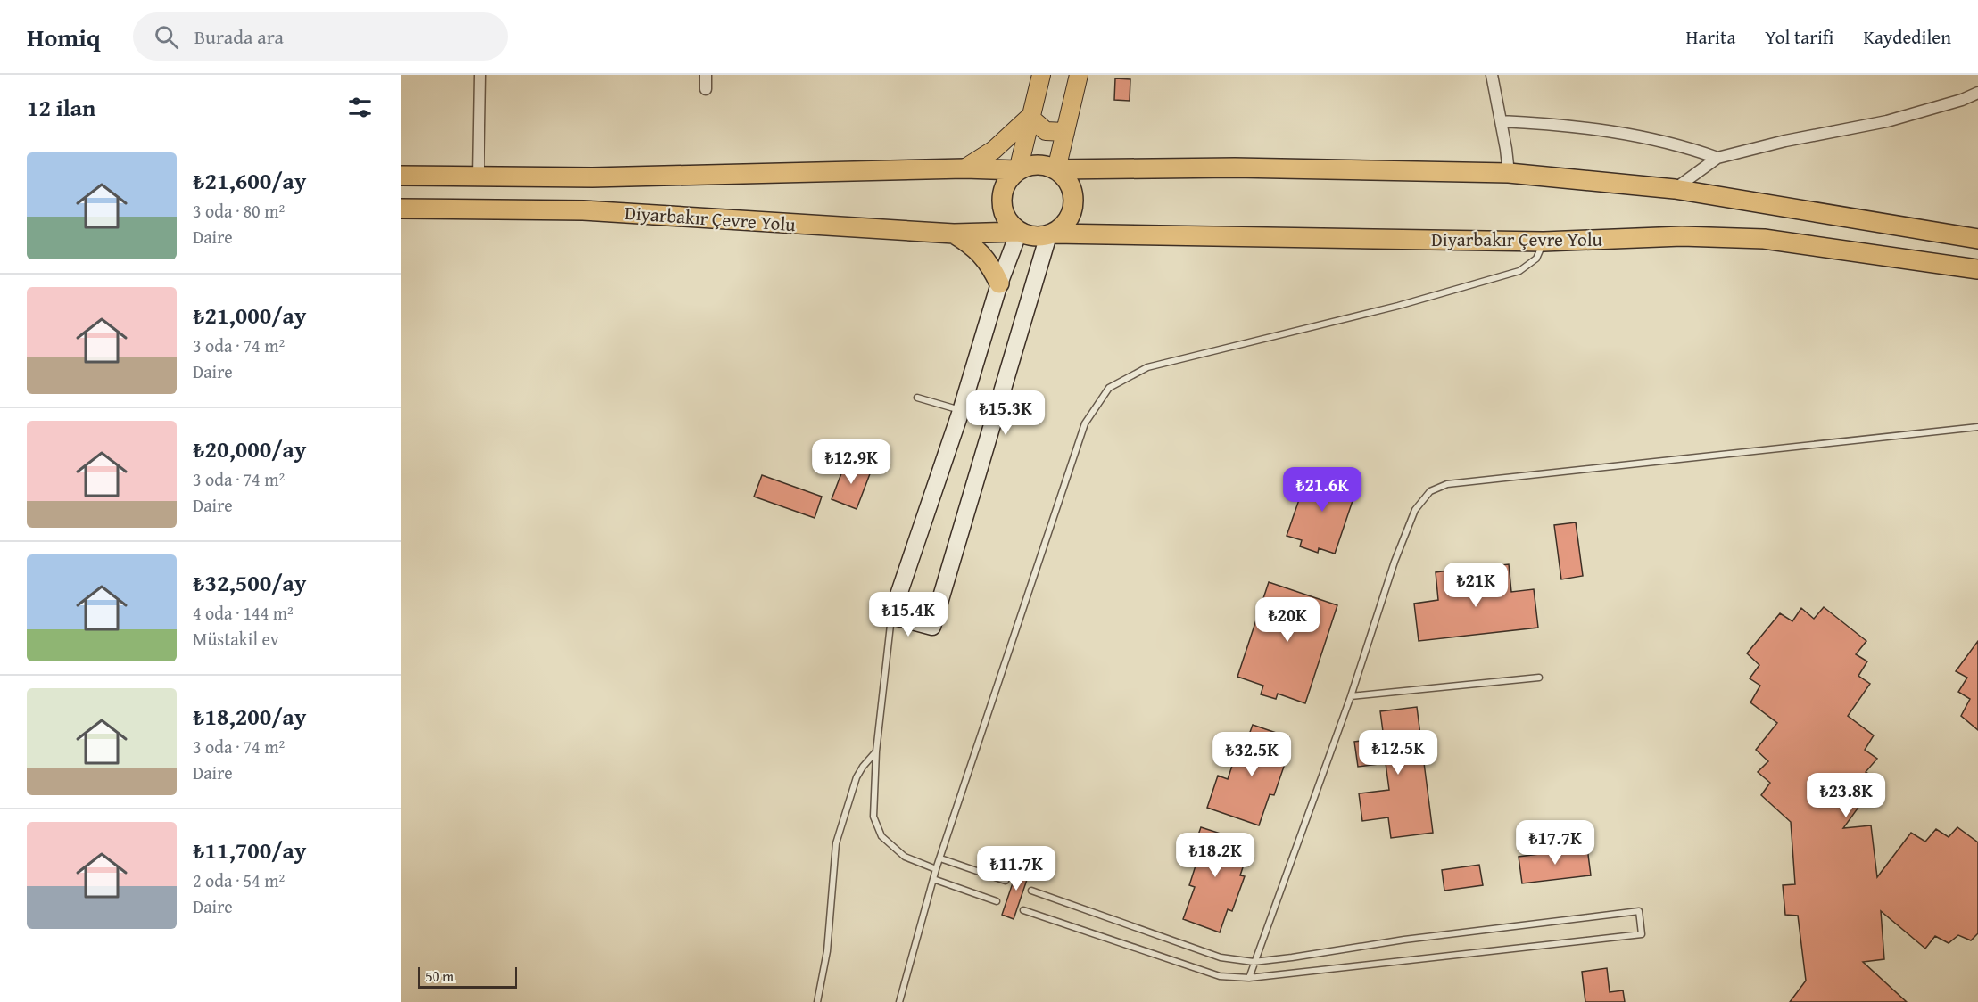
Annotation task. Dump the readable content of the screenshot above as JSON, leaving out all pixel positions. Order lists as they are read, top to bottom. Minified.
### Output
{"streets":{"highway":["Diyarbakır Çevre Yolu"]},"scale_bar":"50 m","page":{"header":"Homiq","search":"Burada ara","nav":["Harita","Yol tarifi","Kaydedilen"],"heading":"12 ilan","list":[{"name":"₺21,600/ay","note":"3 oda · 80 m² · Daire"},{"name":"₺21,000/ay","note":"3 oda · 74 m² · Daire"},{"name":"₺20,000/ay","note":"3 oda · 74 m² · Daire"},{"name":"₺32,500/ay","note":"4 oda · 144 m² · Müstakil ev"},{"name":"₺18,200/ay","note":"3 oda · 74 m² · Daire"},{"name":"₺11,700/ay","note":"2 oda · 54 m² · Daire"}],"price":["₺15.3K","₺12.9K","₺21.6K","₺21K","₺15.4K","₺20K","₺12.5K","₺32.5K","₺23.8K","₺17.7K","₺18.2K","₺11.7K"],"scale":"50 m"}}
